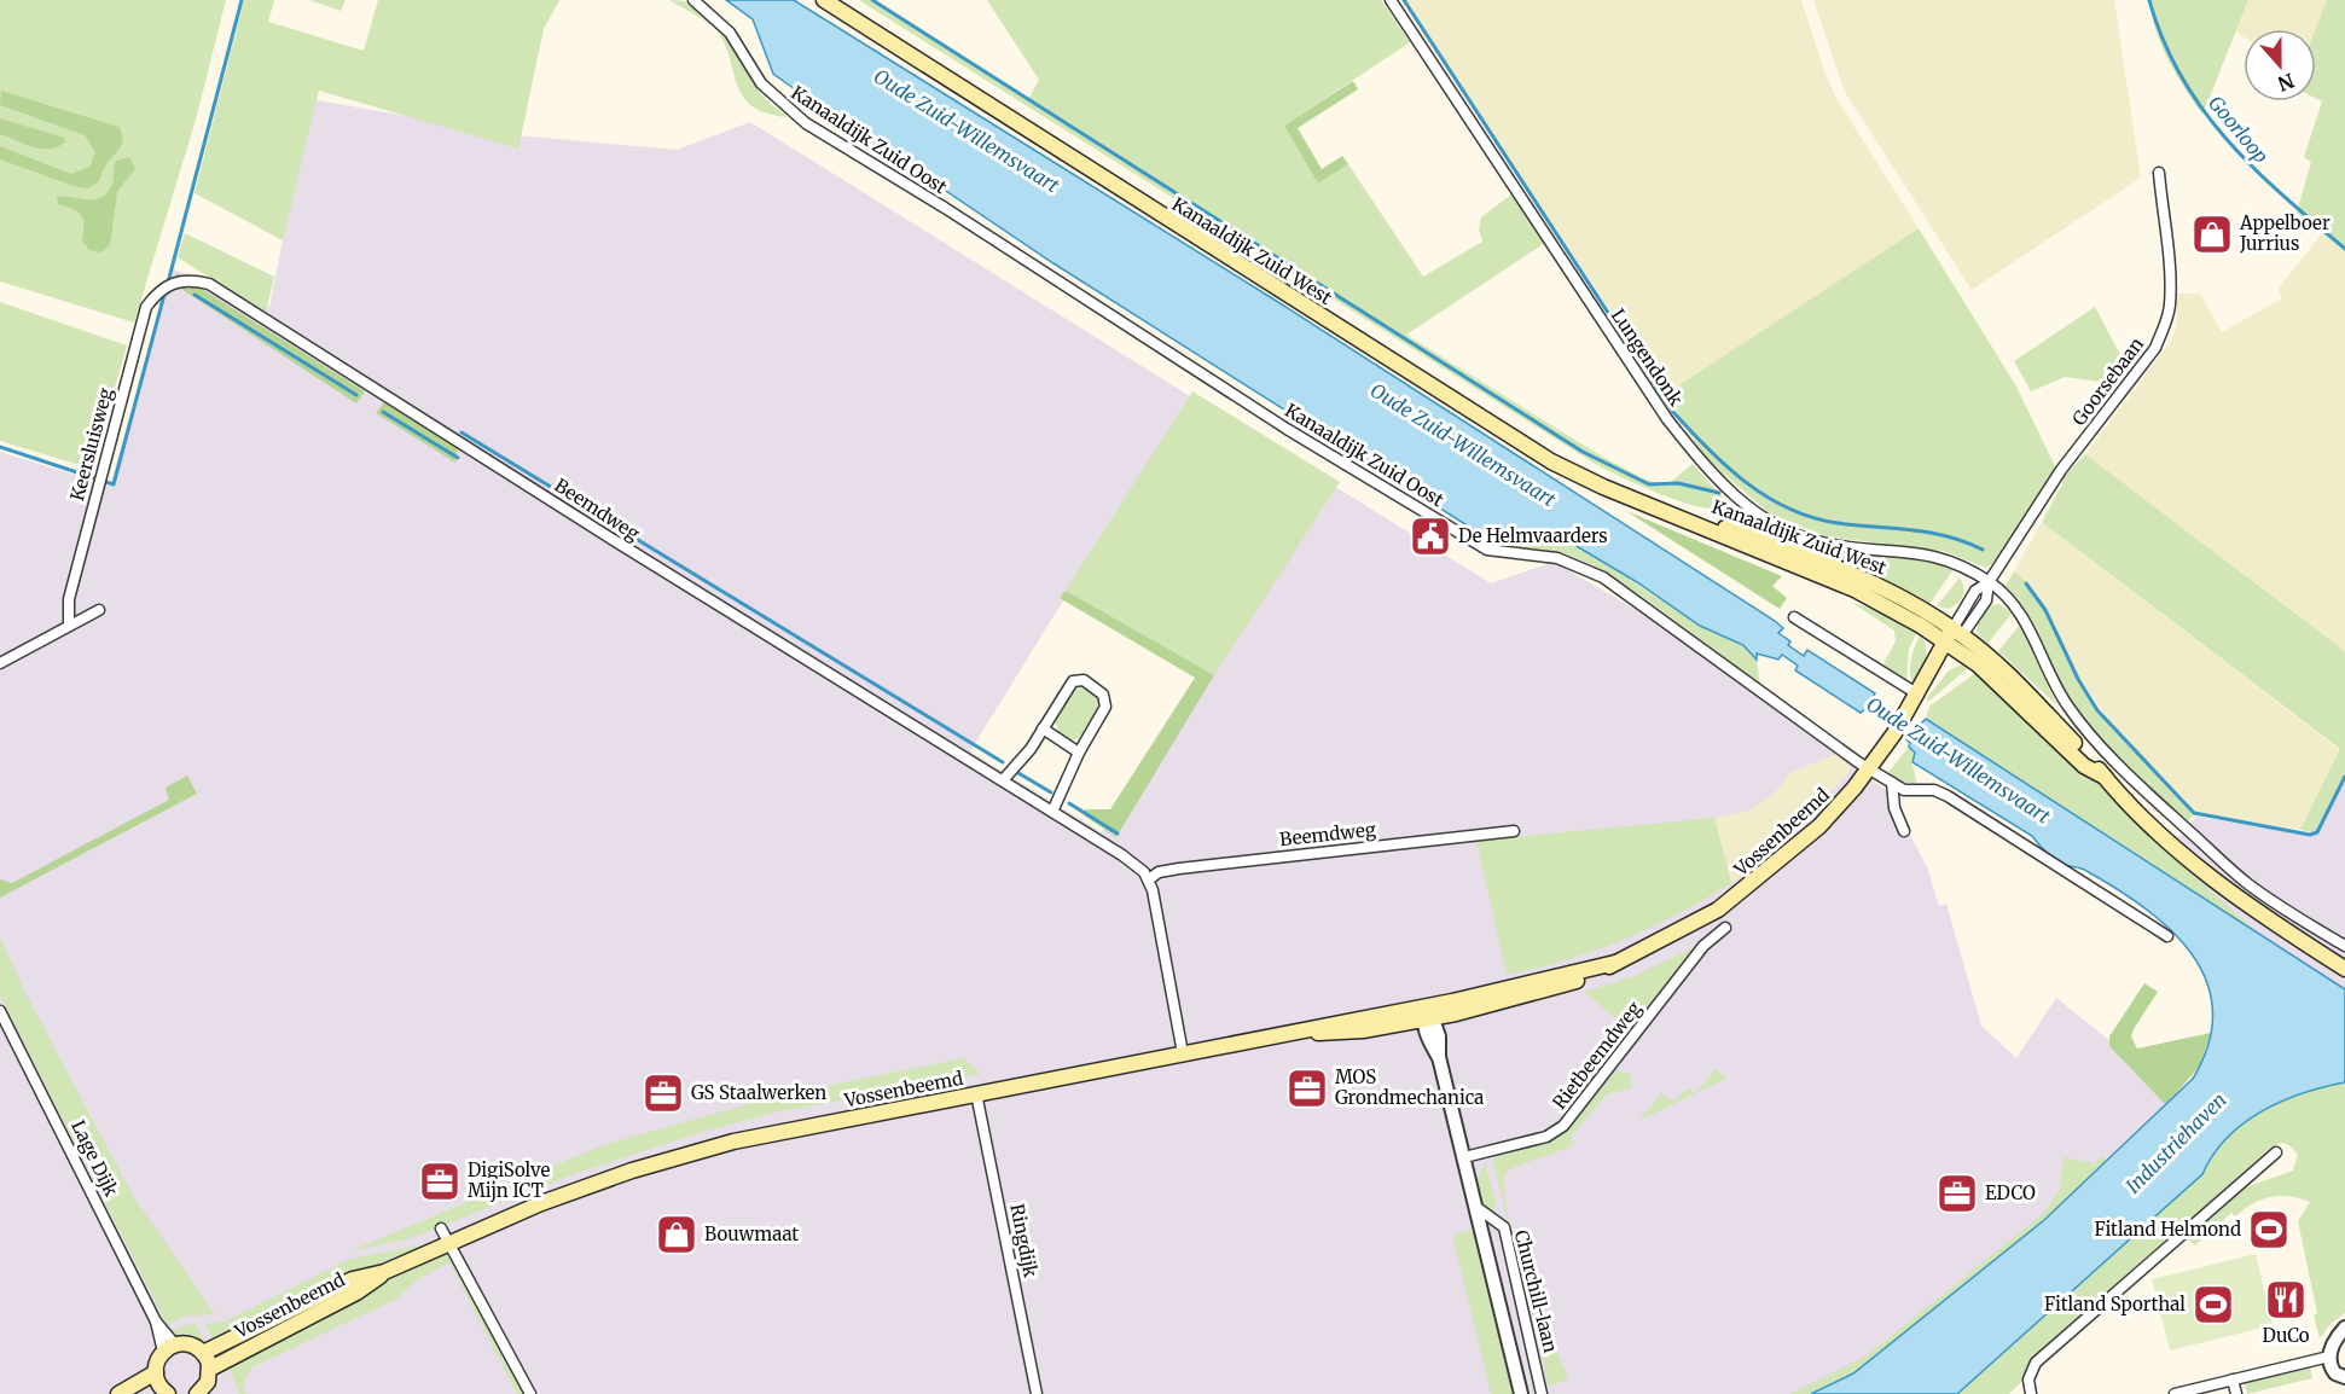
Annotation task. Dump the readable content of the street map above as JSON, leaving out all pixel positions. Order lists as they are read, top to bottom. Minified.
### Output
{"streets":{"main road":["Kanaaldijk Zuid West","Vossenbeemd"],"street":["Kanaaldijk Zuid Oost","Lungendonk","Goorsebaan","Keersluisweg","Beemdweg","Rietbeemdweg","Lage Dijk","Ringdijk","Churchill-laan"]},"crossings":[["Kanaaldijk Zuid Oost","Vossenbeemd"],["Kanaaldijk Zuid West","Goorsebaan"],["Kanaaldijk Zuid West","Vossenbeemd"],["Lungendonk","Goorsebaan"],["Goorsebaan","Vossenbeemd"],["Keersluisweg","Beemdweg"],["Vossenbeemd","Ringdijk"],["Vossenbeemd","Churchill-laan"],["Rietbeemdweg","Churchill-laan"]],"water":["Goorloop","Oude Zuid-Willemsvaart","Industriehaven"],"places":{"shop":["Appelboer Jurrius","Bouwmaat"],"public building":["De Helmvaarders"],"office":["MOS Grondmechanica","GS Staalwerken","DigiSolve Mijn ICT","EDCO"],"sports":["Fitland Helmond","Fitland Sporthal"],"restaurant":["DuCo"]},"north":"bottom"}
